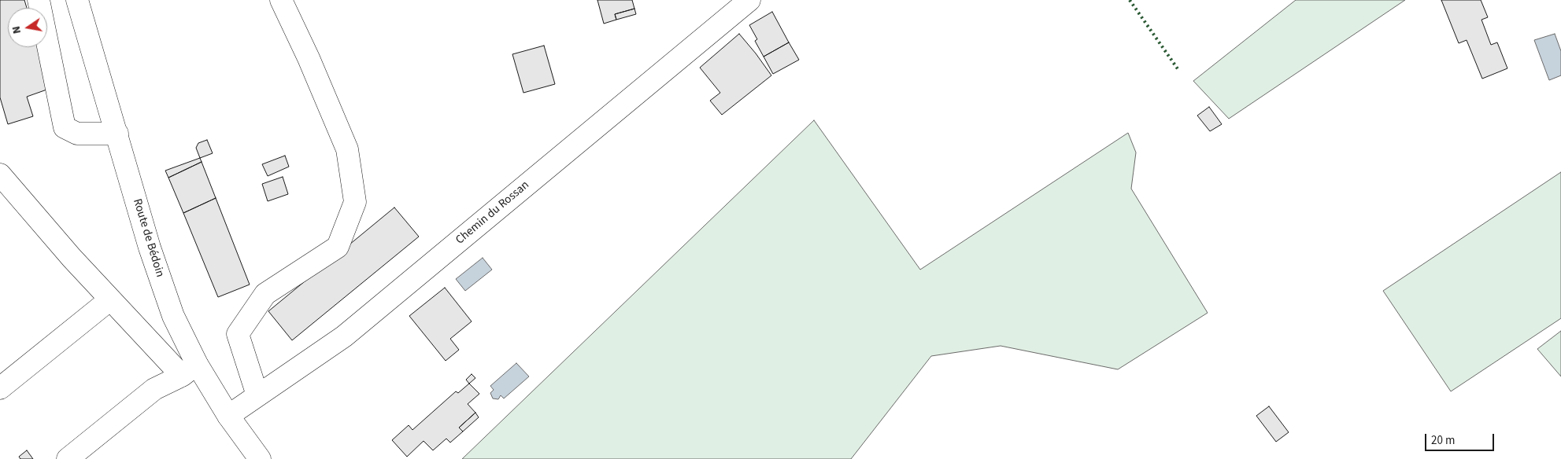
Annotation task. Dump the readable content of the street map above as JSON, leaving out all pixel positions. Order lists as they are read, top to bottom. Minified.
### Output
{"streets":{"street":["Chemin du Rossan","Route de Bédoin"]},"crossings":[["Chemin du Rossan","Route de Bédoin"]],"scale_bar":"20 m","north":"left"}
